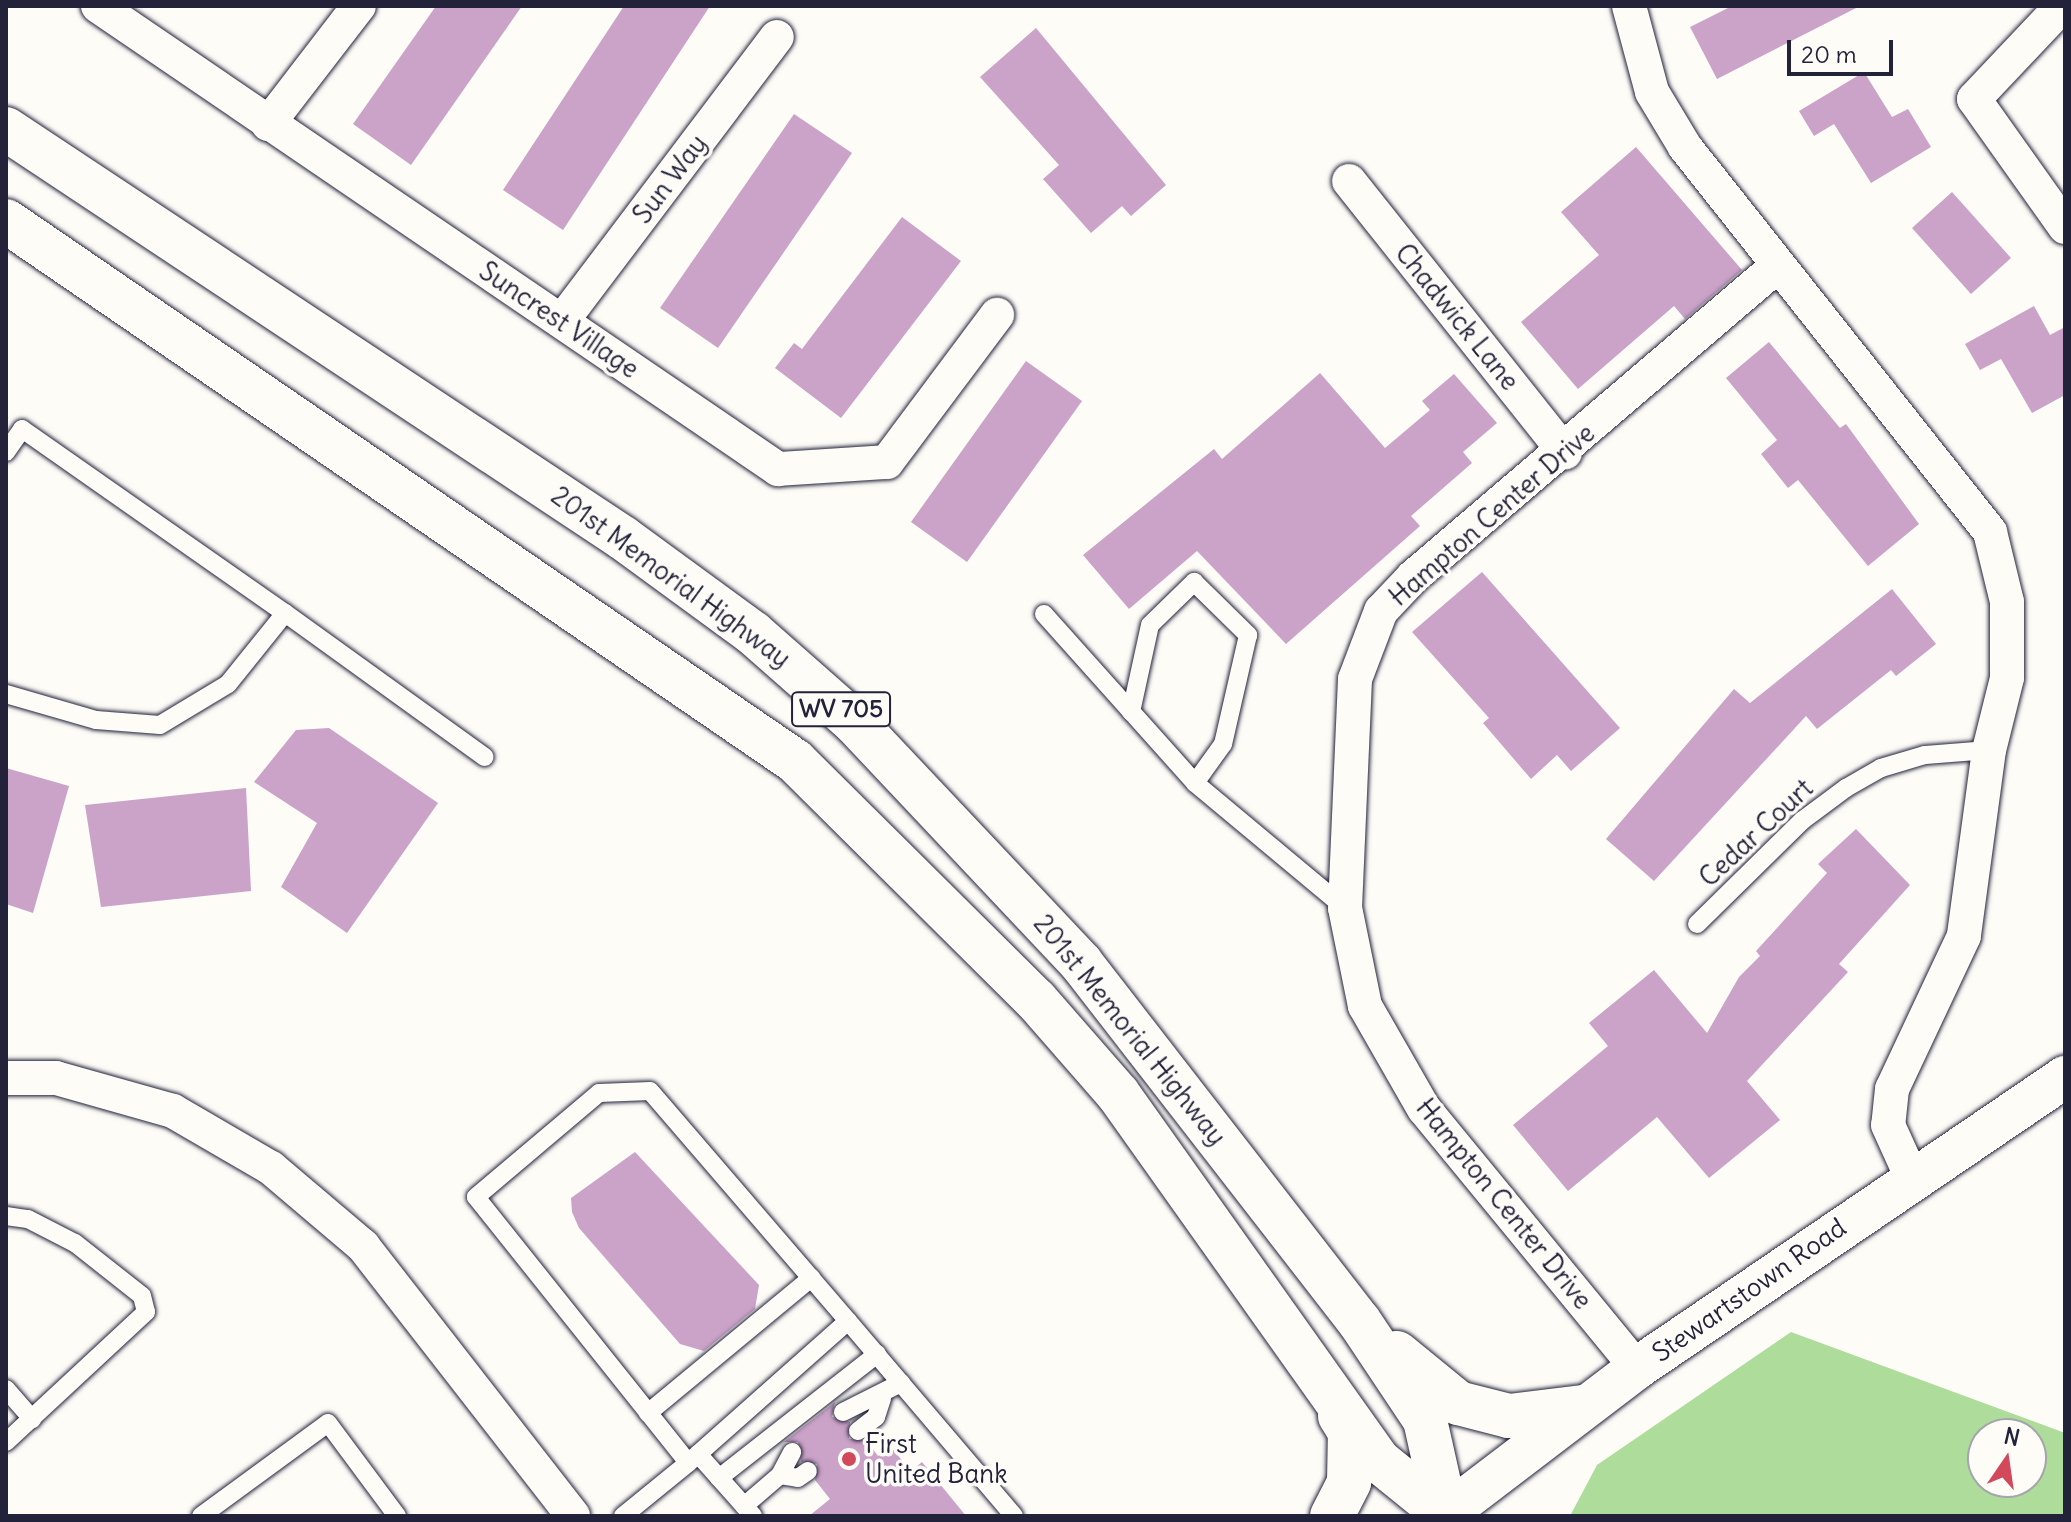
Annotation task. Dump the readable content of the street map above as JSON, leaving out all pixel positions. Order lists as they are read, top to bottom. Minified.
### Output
{"streets":{"main road":["201st Memorial Highway","WV 705"],"street":["Sun Way","Chadwick Lane","Suncrest Village","Hampton Center Drive","Stewartstown Road"],"lane":["Cedar Court"]},"crossings":[["Sun Way","Suncrest Village"],["Chadwick Lane","Hampton Center Drive"],["Hampton Center Drive","Stewartstown Road"],["201st Memorial Highway","Stewartstown Road"]],"places":["First United Bank"],"scale_bar":"20 m","north":"top"}
